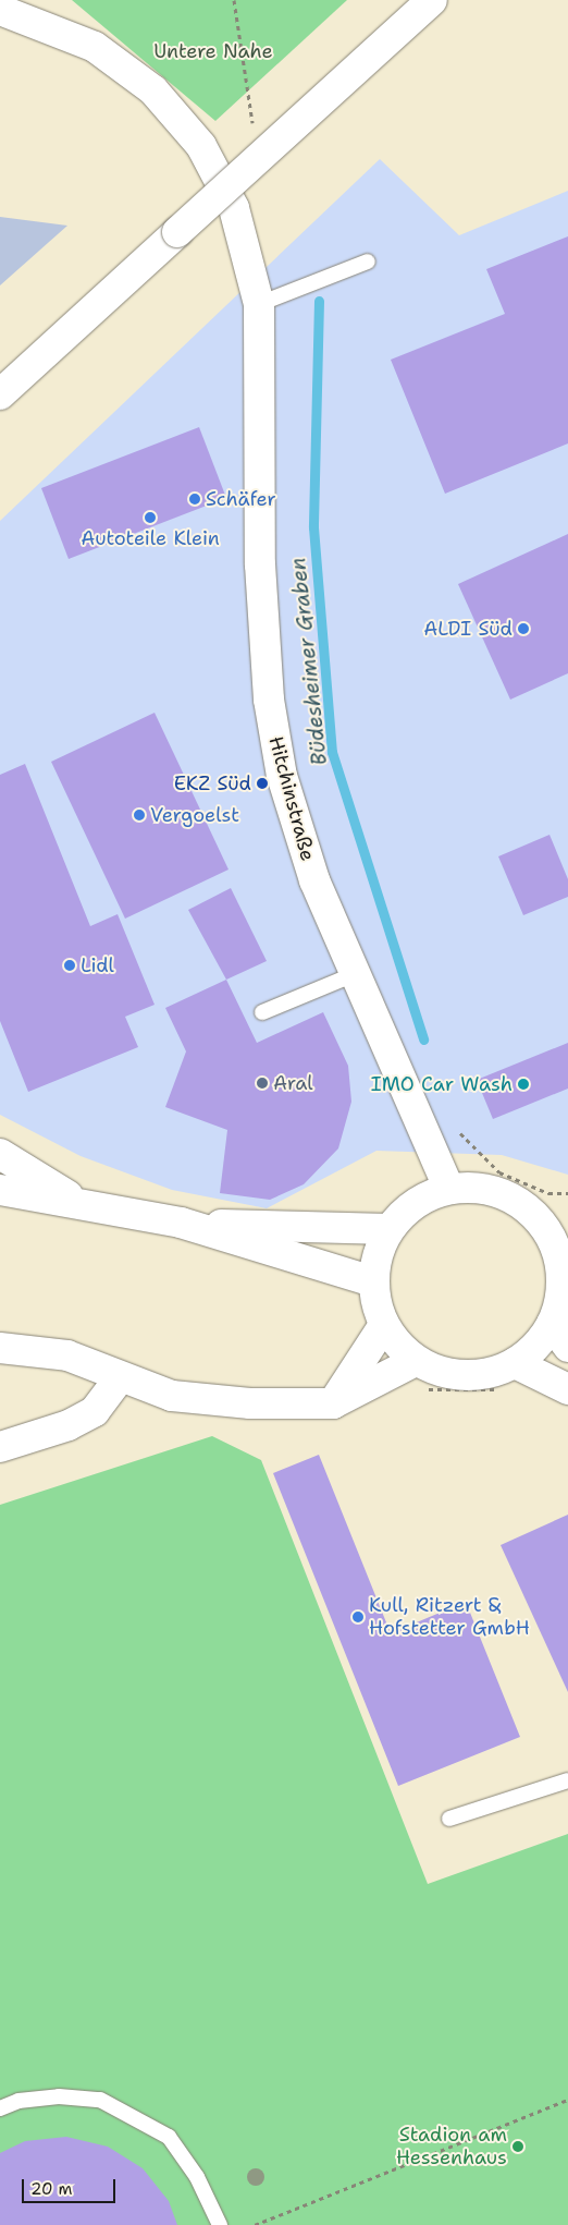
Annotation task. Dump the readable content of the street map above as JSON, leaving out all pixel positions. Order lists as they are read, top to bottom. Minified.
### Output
{"streets":{"main road":["Hitchinstraße"]},"water":["Büdesheimer Graben"],"parks":["Untere Nahe"],"places":["Schäfer","Autoteile Klein","ALDI Süd","EKZ Süd","Vergoelst","Lidl","Aral","IMO Car Wash","Kull, Ritzert & Hofstetter GmbH","Stadion am Hessenhaus"],"scale_bar":"20 m"}
